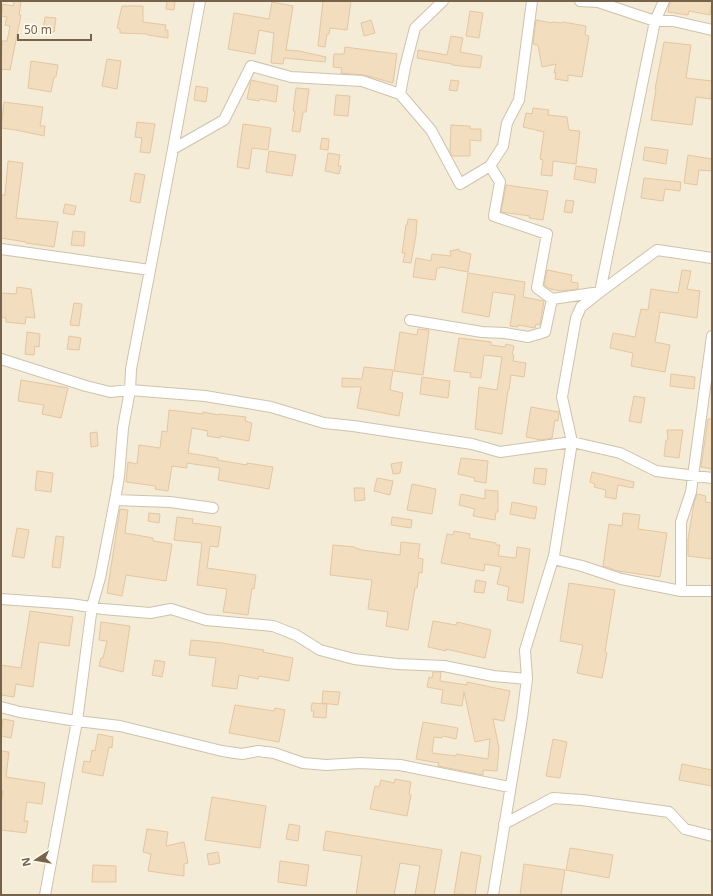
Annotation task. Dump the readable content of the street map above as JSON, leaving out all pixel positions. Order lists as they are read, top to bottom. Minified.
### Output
{"scale_bar":"50 m","north":"left"}
